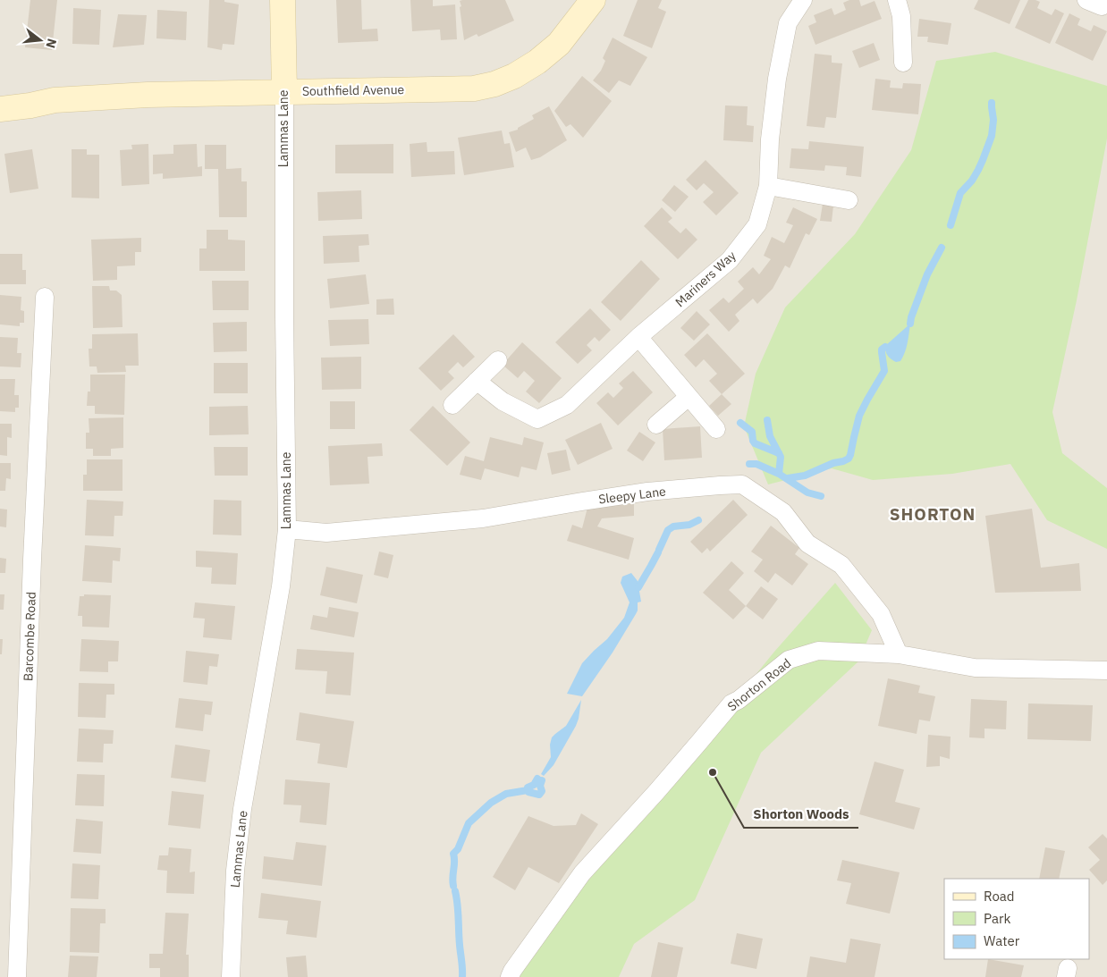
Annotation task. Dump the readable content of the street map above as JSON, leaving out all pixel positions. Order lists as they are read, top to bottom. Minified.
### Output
{"streets":{"street":["Southfield Avenue","Lammas Lane","Mariners Way","Sleepy Lane","Barcombe Road","Shorton Road"]},"crossings":[["Southfield Avenue","Lammas Lane"],["Lammas Lane","Sleepy Lane"],["Sleepy Lane","Shorton Road"]],"districts":["SHORTON"],"places":["Shorton Woods"],"legend":["Road","Park","Water"],"north":"right"}
